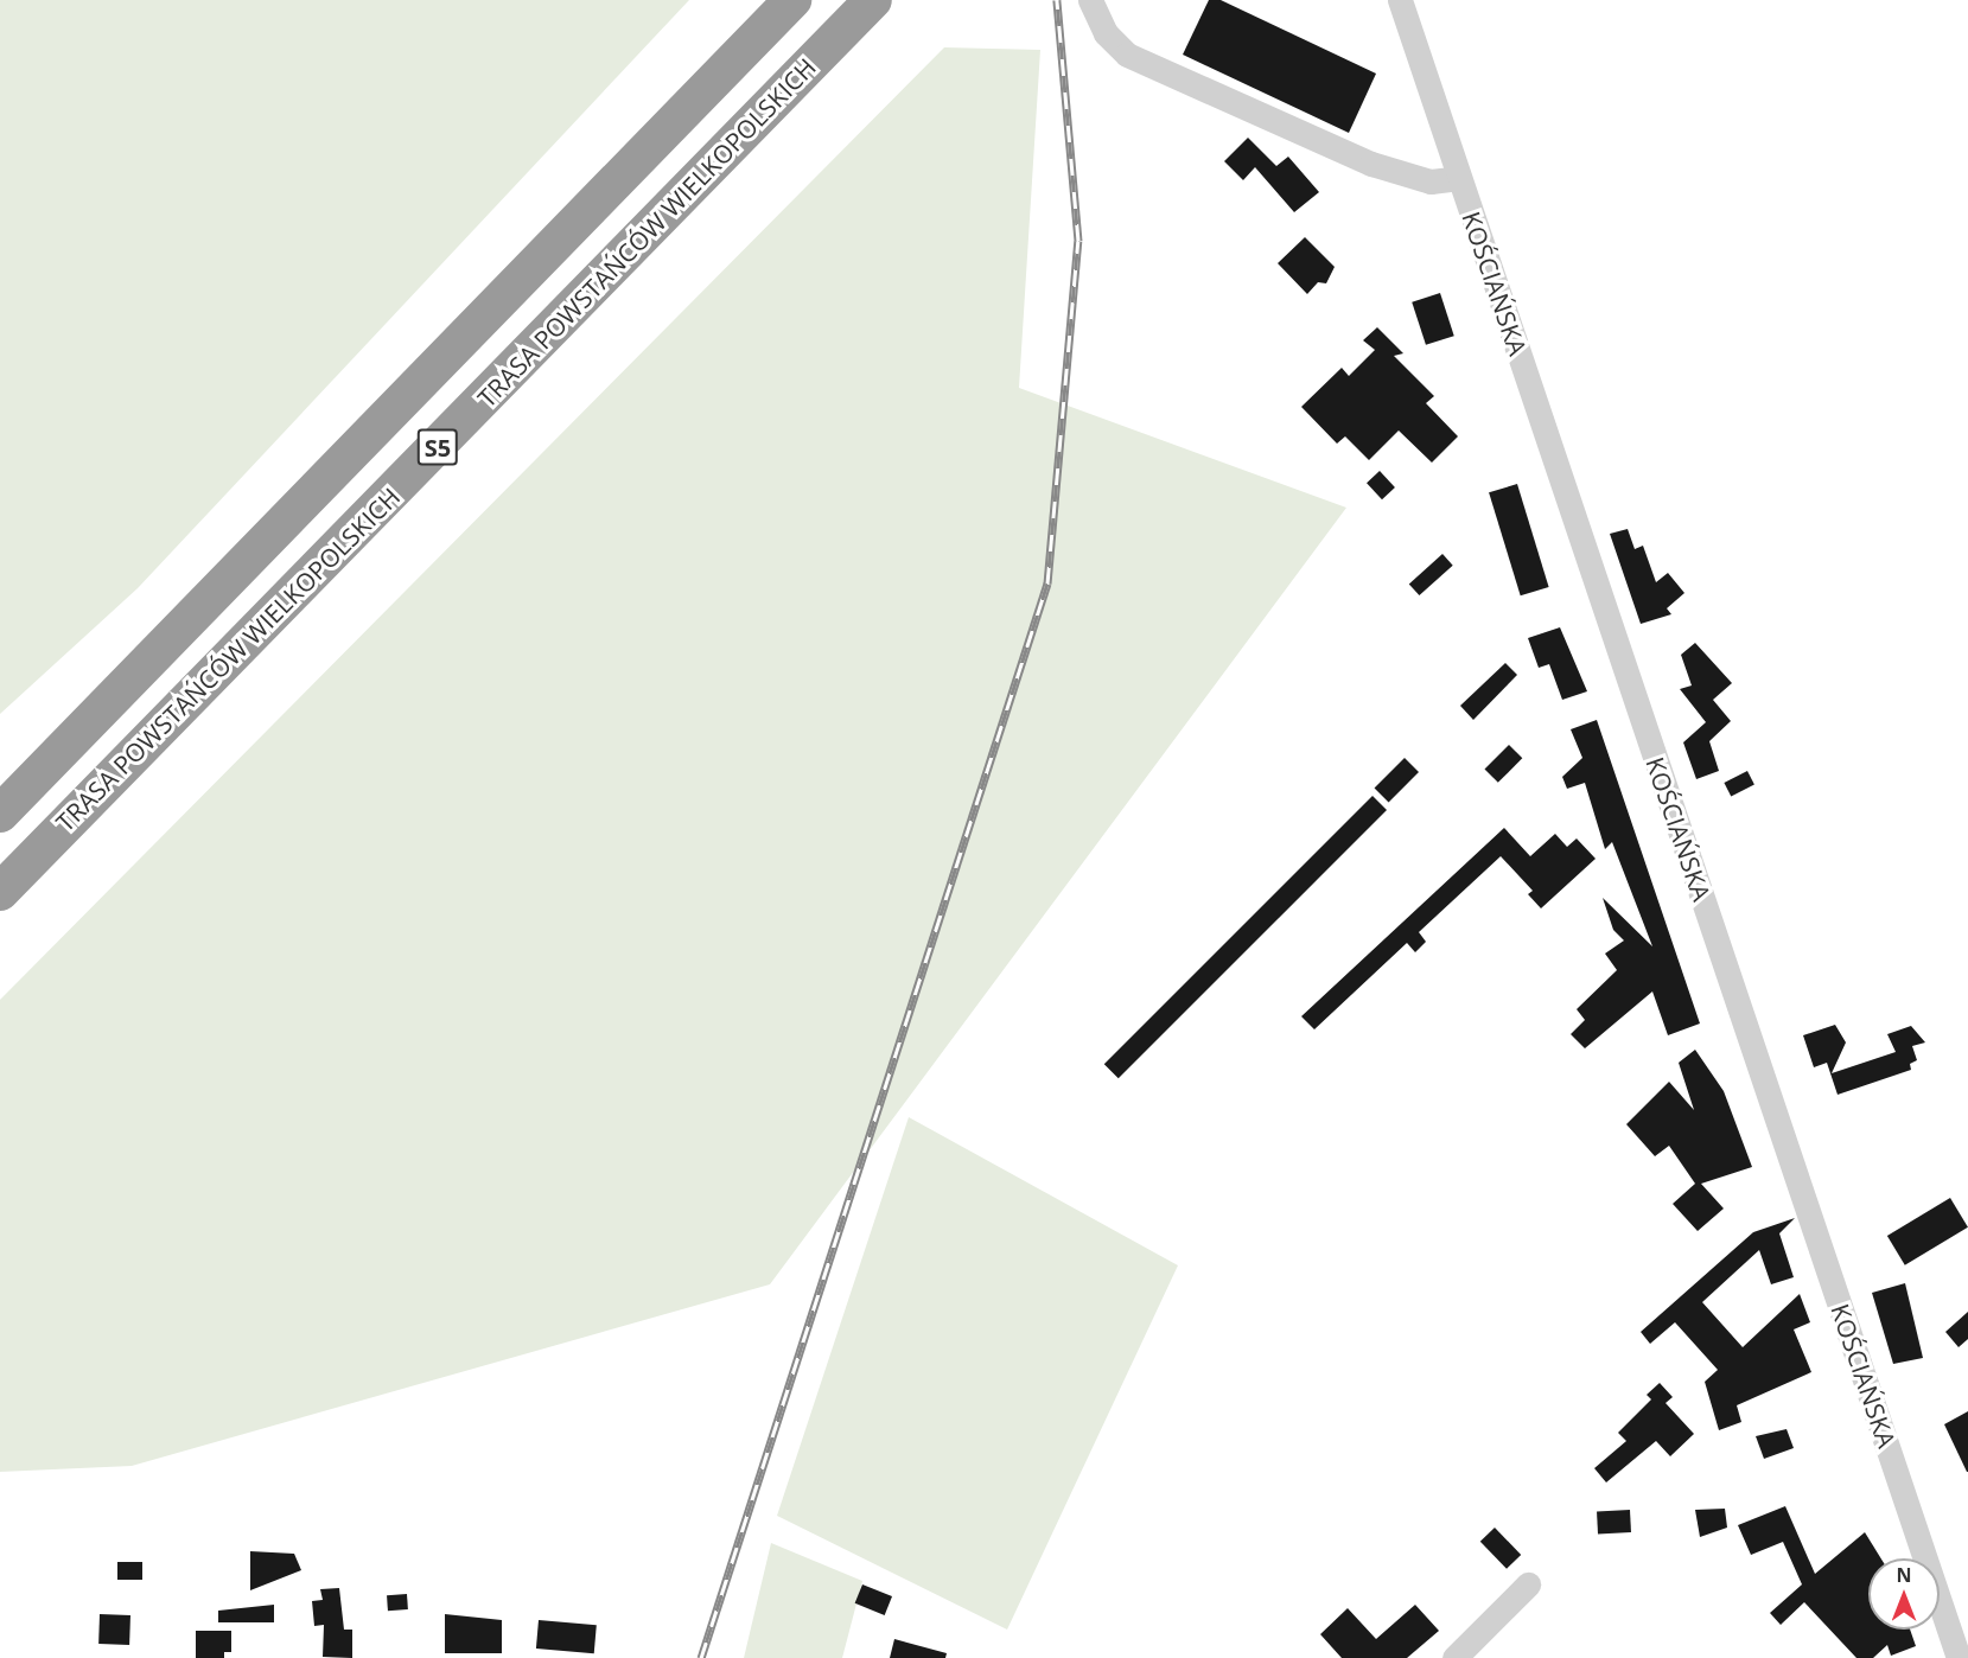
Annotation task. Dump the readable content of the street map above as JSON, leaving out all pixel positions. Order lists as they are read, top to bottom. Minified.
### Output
{"streets":{"highway":["TRASA POWSTAŃCÓW WIELKOPOLSKICH","S5"],"street":["KOŚCIAŃSKA"]},"north":"top"}
